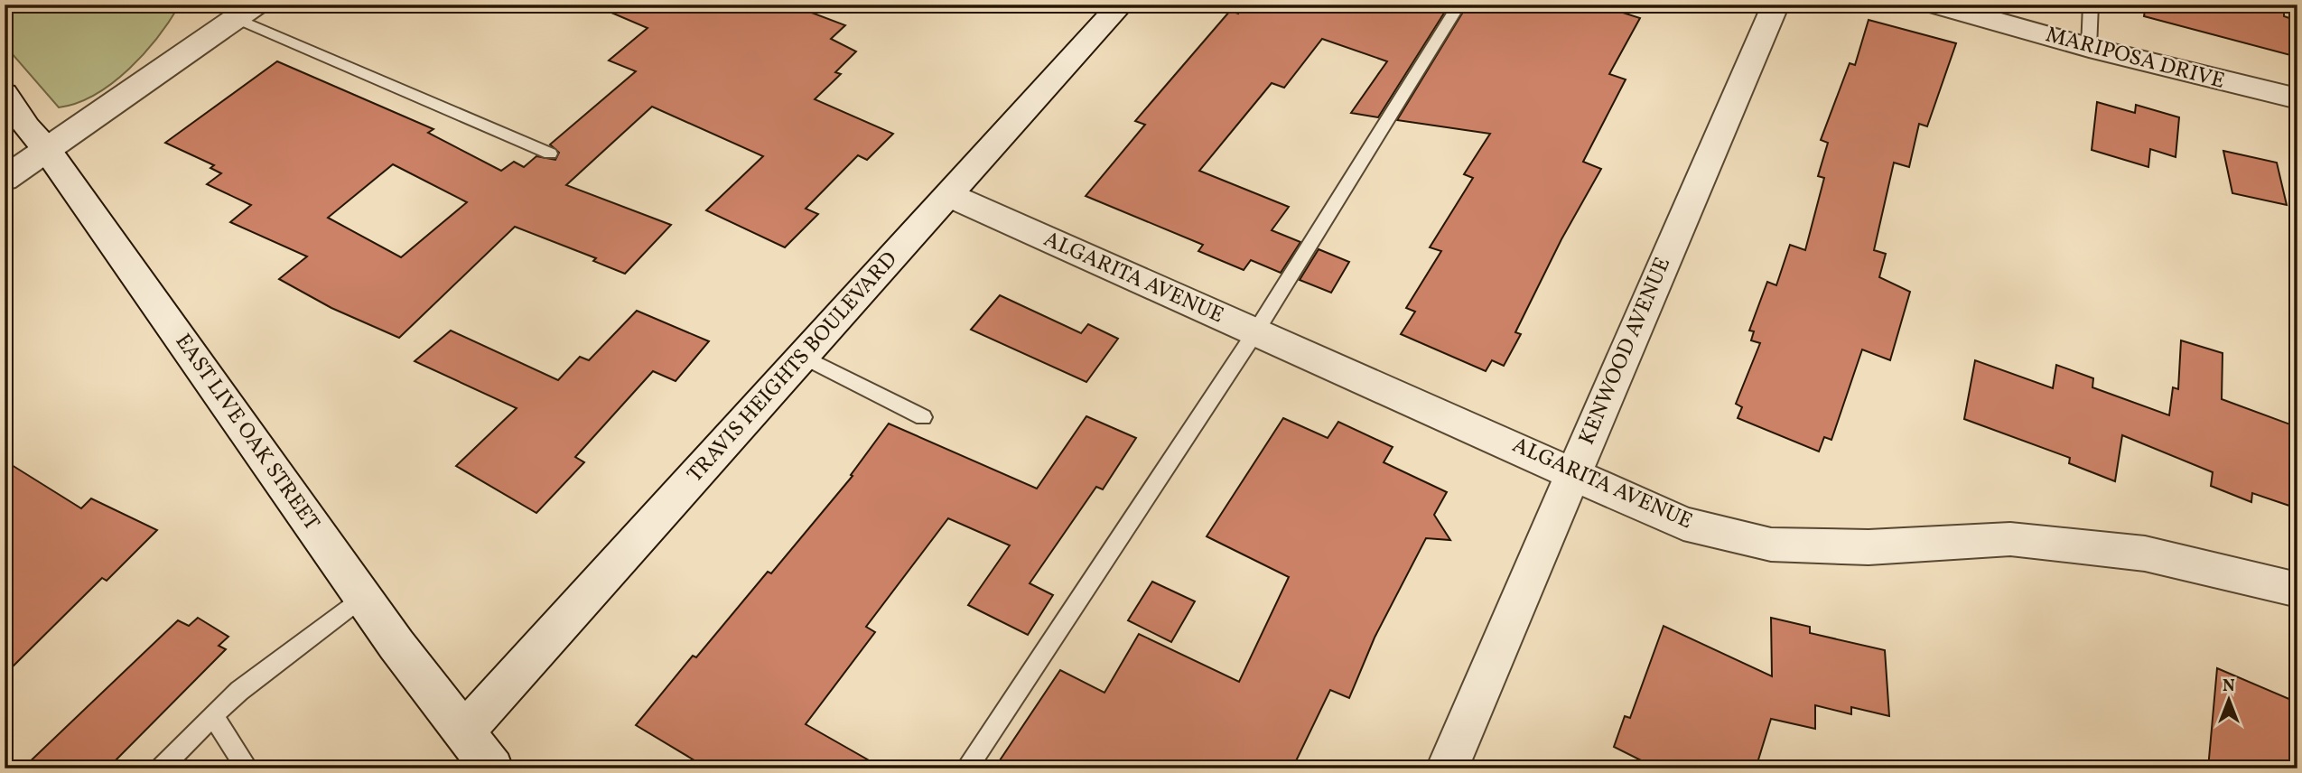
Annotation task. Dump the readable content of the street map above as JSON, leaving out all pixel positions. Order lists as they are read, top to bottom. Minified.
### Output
{"streets":{"street":["MARIPOSA DRIVE","ALGARITA AVENUE","KENWOOD AVENUE","TRAVIS HEIGHTS BOULEVARD","EAST LIVE OAK STREET"]},"crossings":[["ALGARITA AVENUE","KENWOOD AVENUE"],["ALGARITA AVENUE","TRAVIS HEIGHTS BOULEVARD"],["TRAVIS HEIGHTS BOULEVARD","EAST LIVE OAK STREET"]],"north":"top"}
